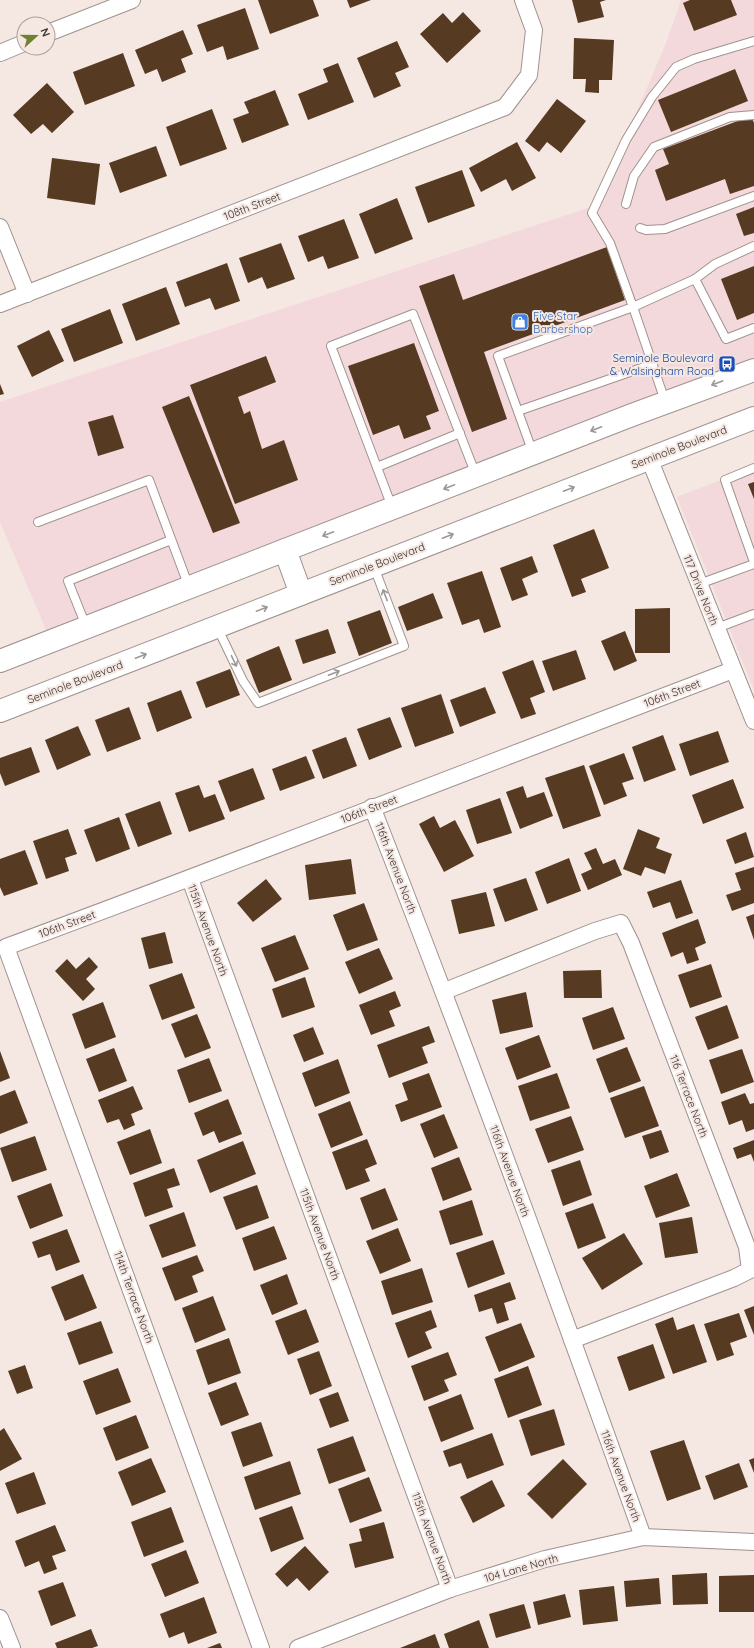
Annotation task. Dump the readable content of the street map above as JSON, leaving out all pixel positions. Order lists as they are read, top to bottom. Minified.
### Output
{"streets":{"main road":["Seminole Boulevard"],"street":["108th Street","117 Drive North","106th Street","116th Avenue North","115th Avenue North","116 Terrace North","114th Terrace North","104 Lane North"]},"crossings":[["Seminole Boulevard","117 Drive North"],["117 Drive North","106th Street"],["106th Street","116th Avenue North"],["106th Street","115th Avenue North"],["106th Street","114th Terrace North"],["116th Avenue North","116 Terrace North"],["116th Avenue North","104 Lane North"],["115th Avenue North","104 Lane North"]],"places":{"shop":["Five Star Barbershop"],"bus stop":["Seminole Boulevard & Walsingham Road"]},"north":"right"}
